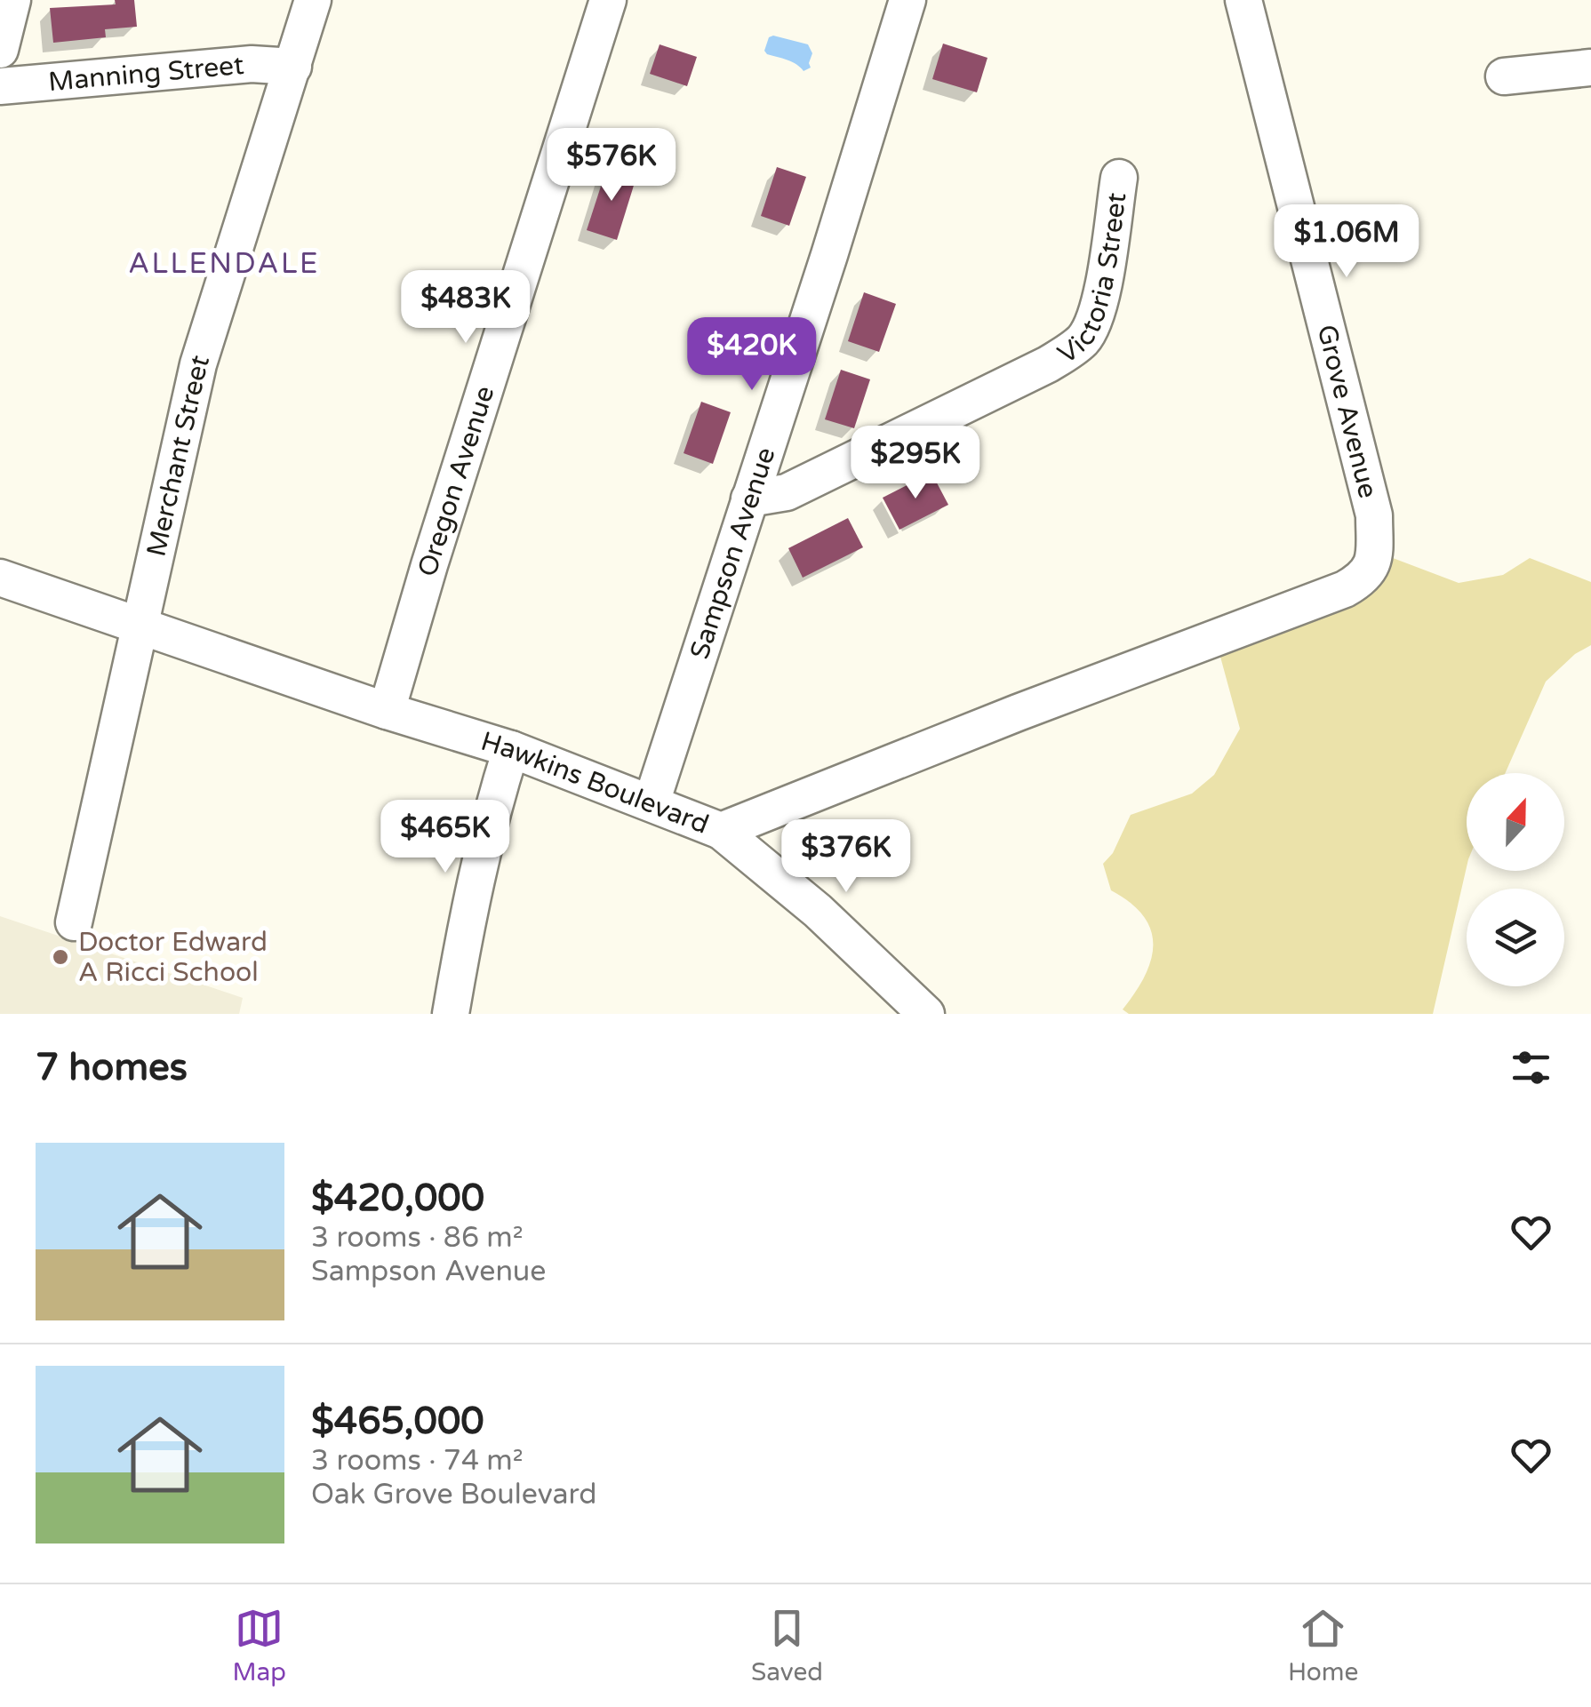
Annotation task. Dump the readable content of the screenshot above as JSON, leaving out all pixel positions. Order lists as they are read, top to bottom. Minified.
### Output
{"streets":{"street":["Manning Street","Victoria Street","Grove Avenue","Merchant Street","Oregon Avenue","Sampson Avenue","Hawkins Boulevard"]},"crossings":[["Manning Street","Merchant Street"],["Victoria Street","Sampson Avenue"],["Grove Avenue","Hawkins Boulevard"],["Merchant Street","Hawkins Boulevard"],["Oregon Avenue","Hawkins Boulevard"],["Sampson Avenue","Hawkins Boulevard"]],"districts":["ALLENDALE"],"places":["Doctor Edward A Ricci School"],"north":"top","page":{"price":["$576K","$1.06M","$483K","$420K","$295K","$465K","$376K"],"heading":"7 homes","list":[{"name":"$420,000","note":"3 rooms · 86 m² · Sampson Avenue"},{"name":"$465,000","note":"3 rooms · 74 m² · Oak Grove Boulevard"}],"tabs":["Map","Saved","Home"]}}
